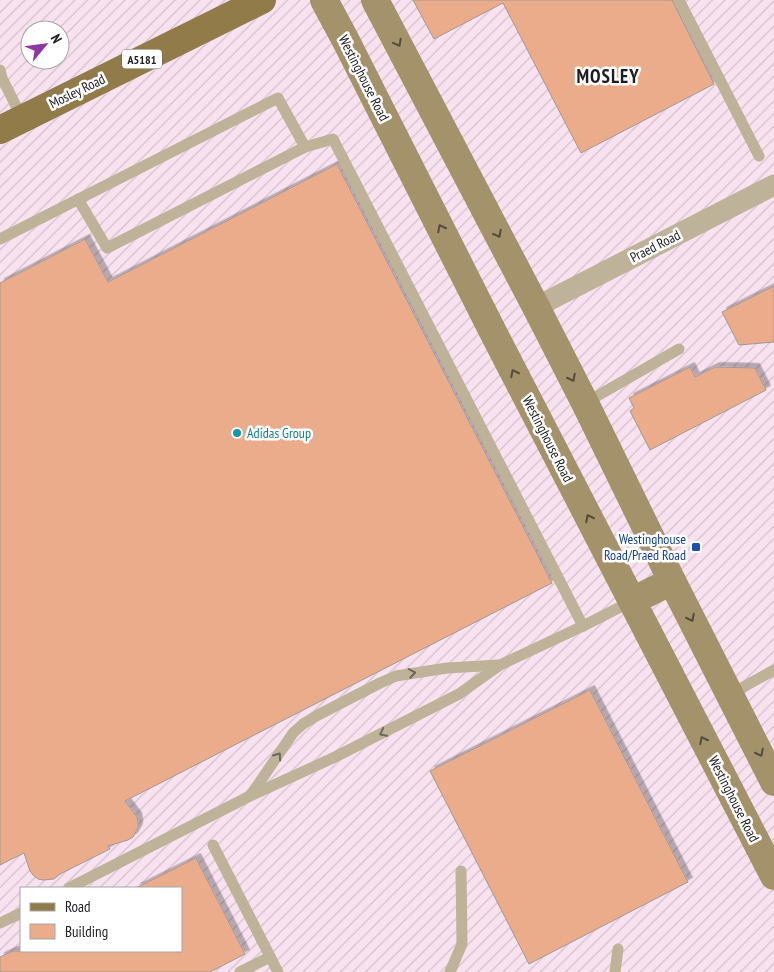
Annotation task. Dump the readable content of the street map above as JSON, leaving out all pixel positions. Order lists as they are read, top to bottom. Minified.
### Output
{"streets":{"main road":["A5181","Mosley Road"],"street":["Westinghouse Road","Praed Road"]},"districts":["MOSLEY"],"places":{"other":["Adidas Group"],"transit":["Westinghouse Road/Praed Road"]},"legend":["Road","Building"],"north":"top right"}
